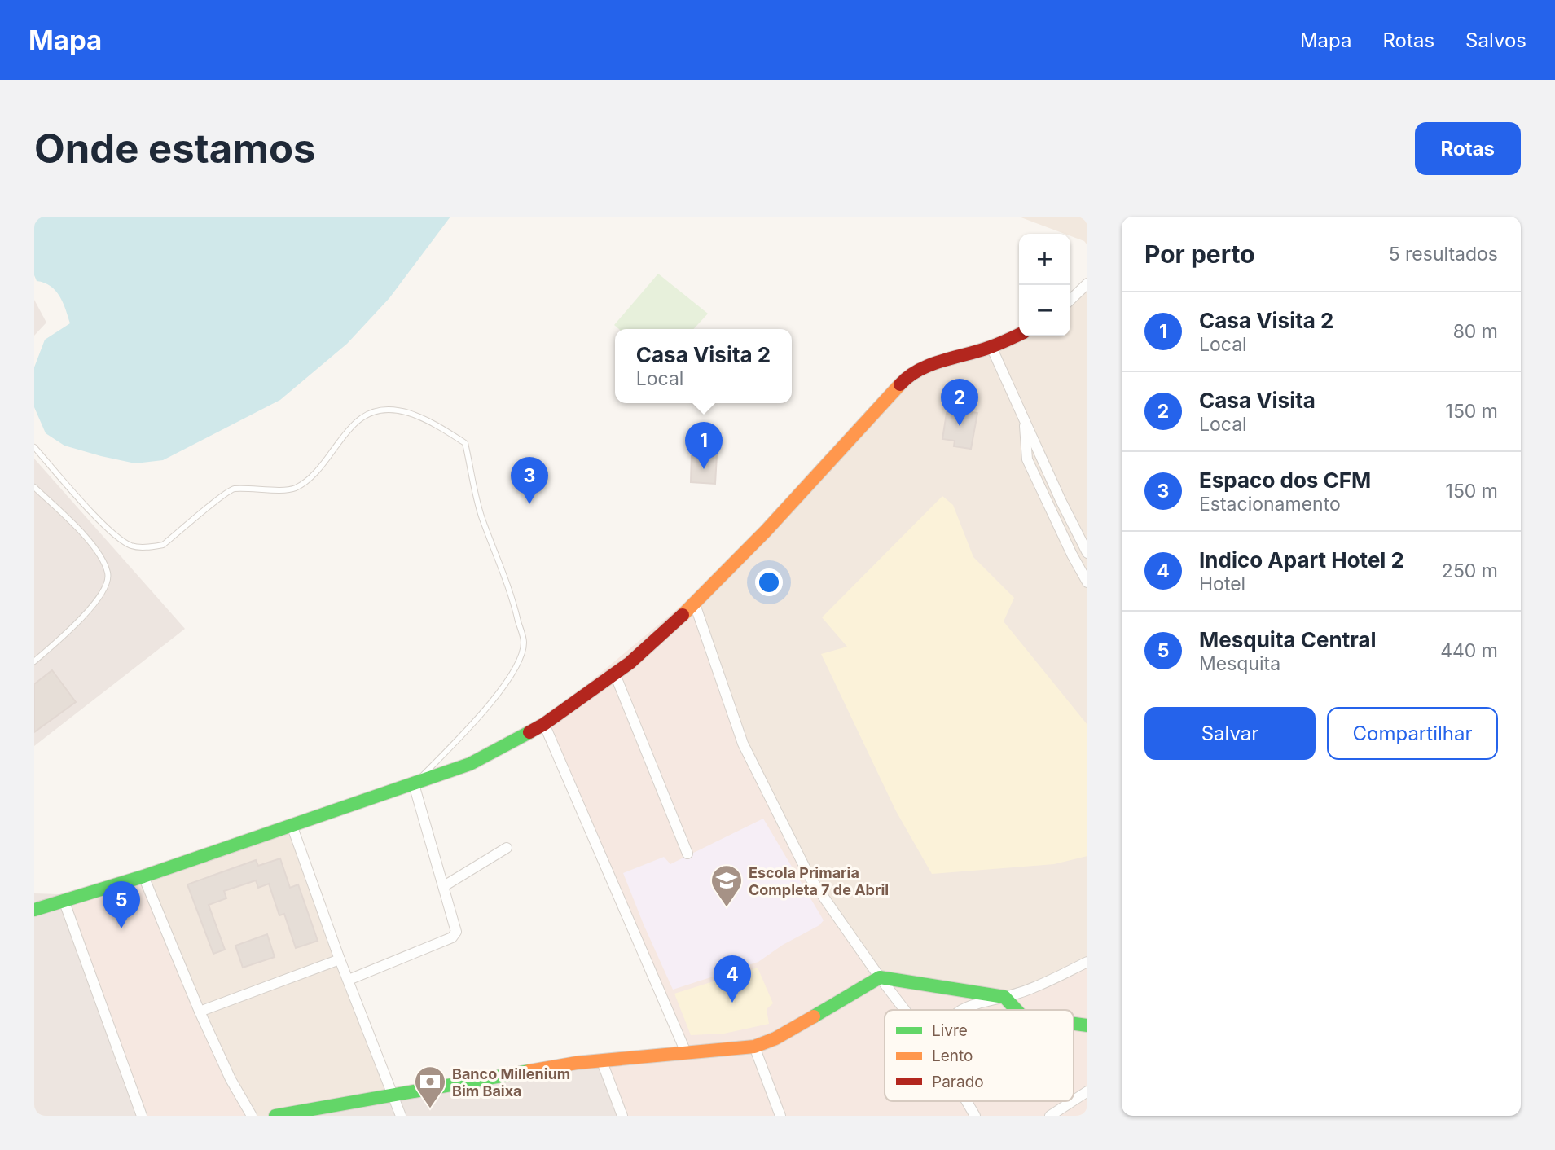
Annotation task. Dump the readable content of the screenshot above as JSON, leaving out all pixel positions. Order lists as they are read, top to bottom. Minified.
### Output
{"places":{"school or university":["Escola Primaria Completa 7 de Abril"],"bank":["Banco Millenium Bim Baixa"]},"legend":["Livre","Lento","Parado"],"page":{"header":"Mapa","nav":["Mapa","Rotas","Salvos"],"buttons":["Rotas",["Salvar","Compartilhar"]],"title":"Onde estamos","heading":["Por perto","5 resultados"],"map_buttons":["+","−"],"list":[{"mark":"1","name":"Casa Visita 2","note":"Local","value":"80 m"},{"mark":"2","name":"Casa Visita","note":"Local","value":"150 m"},{"mark":"3","name":"Espaco dos CFM","note":"Estacionamento","value":"150 m"},{"mark":"4","name":"Indico Apart Hotel 2","note":"Hotel","value":"250 m"},{"mark":"5","name":"Mesquita Central","note":"Mesquita","value":"440 m"}],"popup":["Casa Visita 2","Local"],"pins":["2","1","3","5","4"]}}
